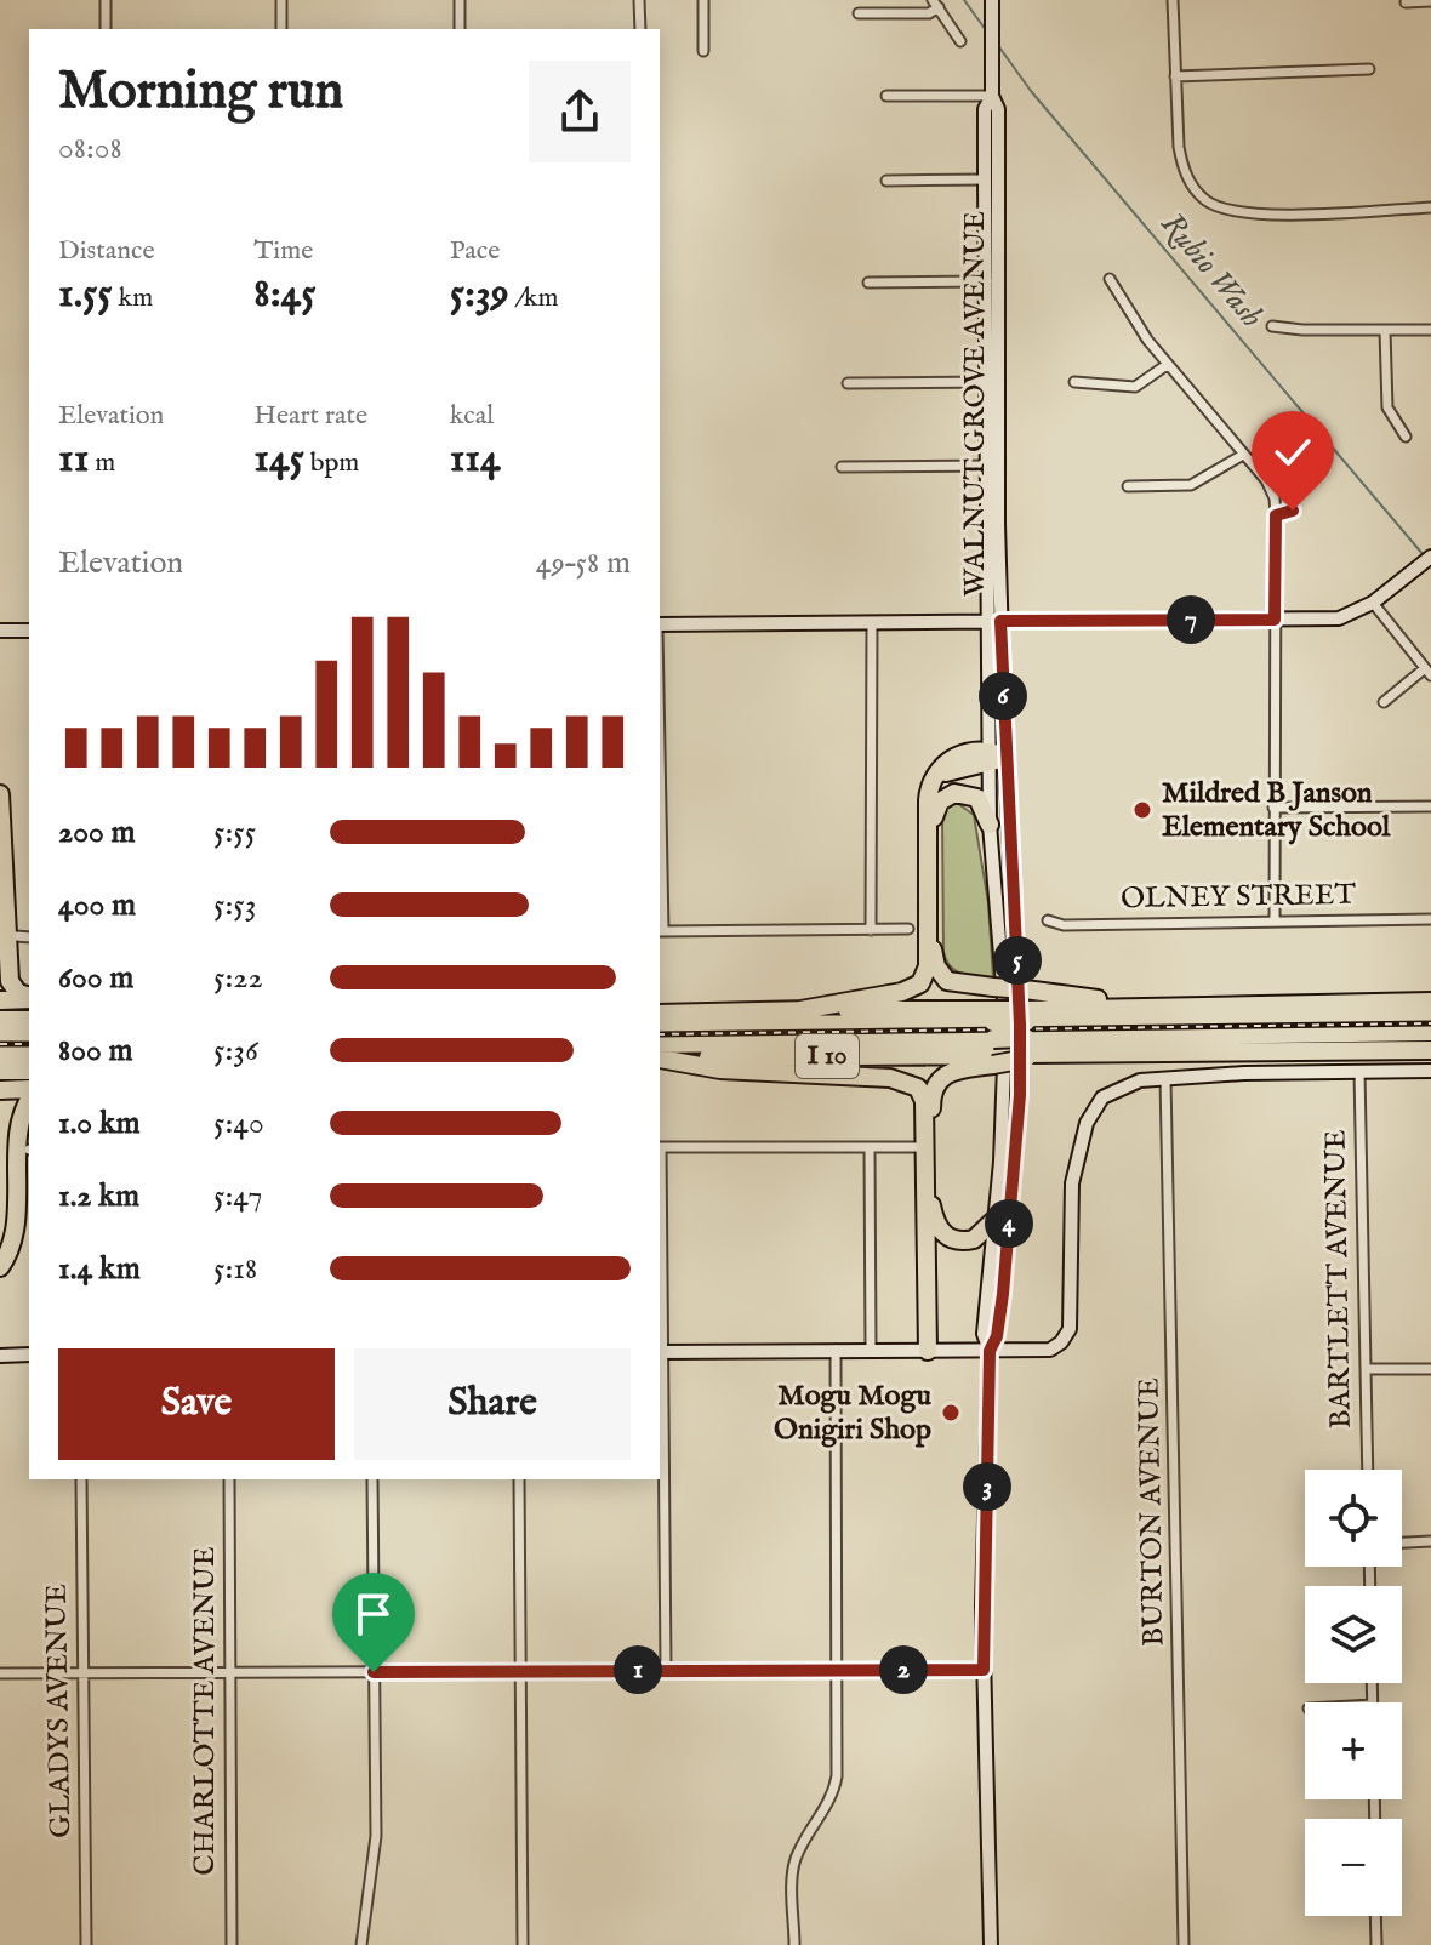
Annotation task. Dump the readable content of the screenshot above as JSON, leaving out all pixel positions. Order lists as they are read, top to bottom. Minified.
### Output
{"streets":{"highway":["I 10"],"main road":["WALNUT GROVE AVENUE"],"street":["OLNEY STREET","BARTLETT AVENUE","BURTON AVENUE","GLADYS AVENUE","CHARLOTTE AVENUE"]},"water":["Rubio Wash"],"places":["Mildred B Janson Elementary School","Mogu Mogu Onigiri Shop"],"page":{"heading":["Morning run","08:08"],"stats":[["Distance","1.55 km"],["Time","8:45"],["Pace","5:39 /km"],["Elevation","11 m"],["Heart rate","145 bpm"],["kcal","114"]],"chart":["Elevation","49–58 m"],"pins":["7","6","5","4","3","1","2"],"list":[{"name":"200 m","note":"5:55"},{"name":"400 m","note":"5:53"},{"name":"600 m","note":"5:22"},{"name":"800 m","note":"5:36"},{"name":"1.0 km","note":"5:40"},{"name":"1.2 km","note":"5:47"},{"name":"1.4 km","note":"5:18"}],"buttons":["Save","Share"],"map_buttons":["+","−"]}}
